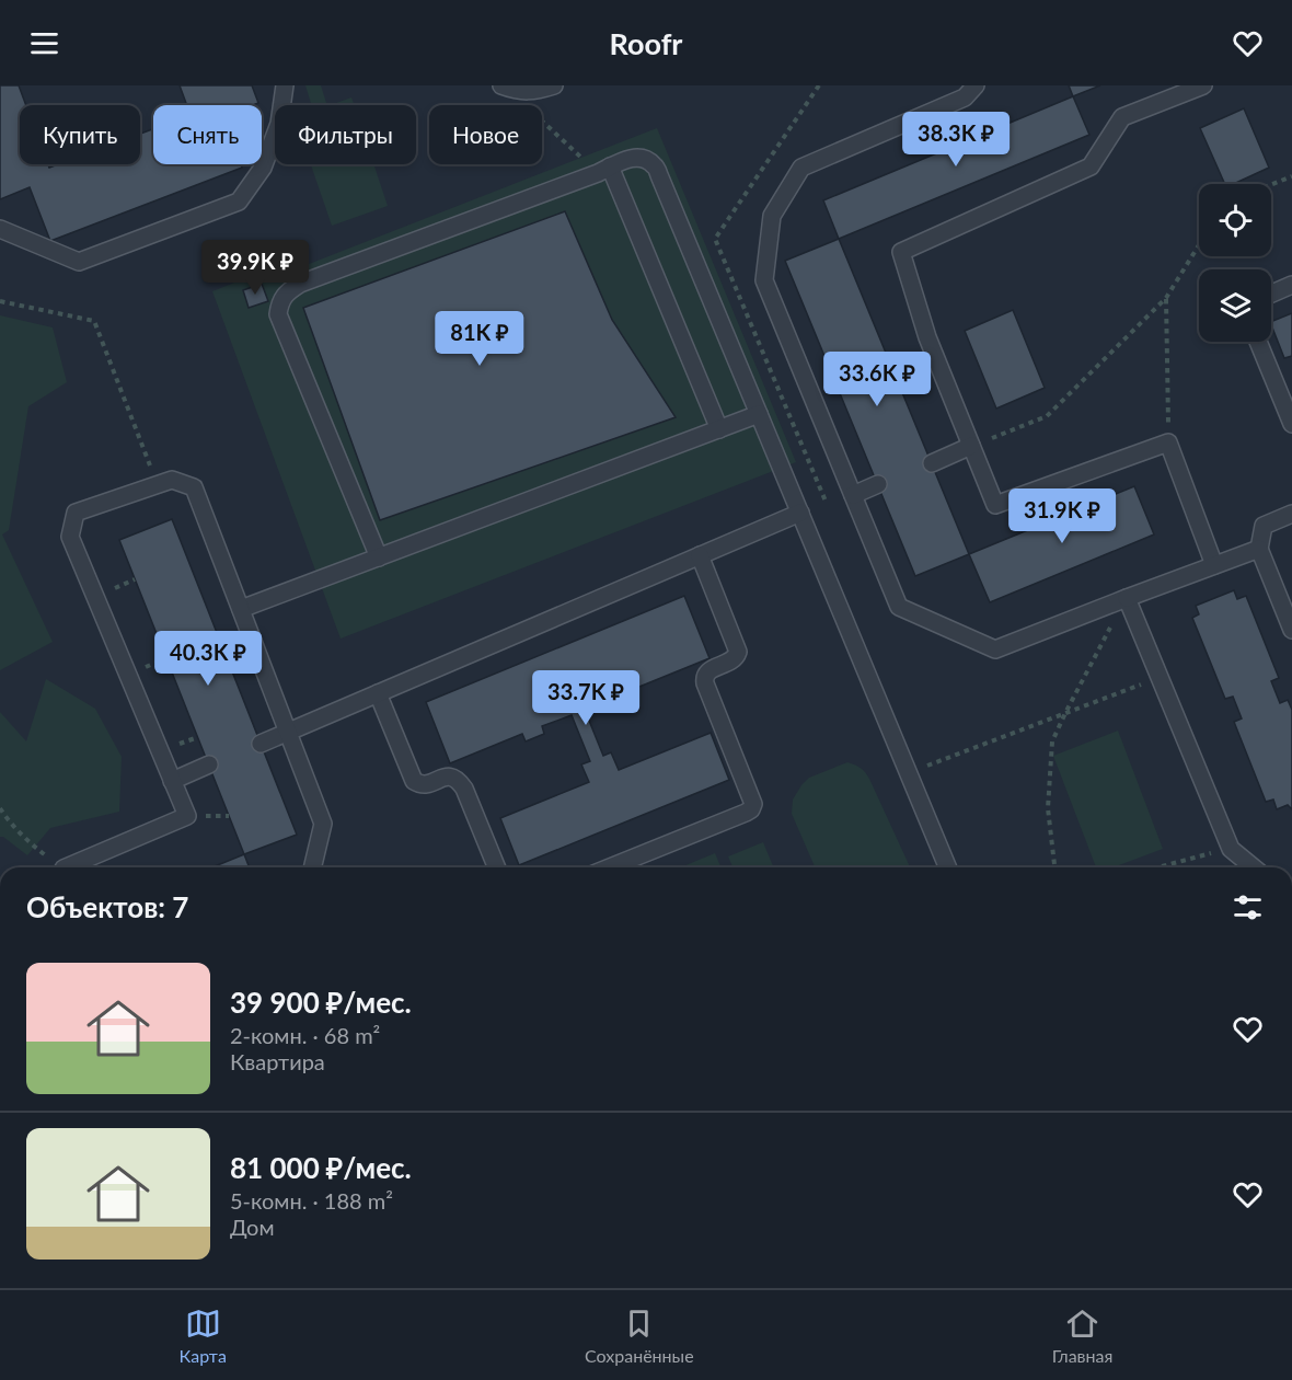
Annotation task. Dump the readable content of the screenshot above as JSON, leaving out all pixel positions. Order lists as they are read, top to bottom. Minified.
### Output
{"page":{"header":"Roofr","chip":["Купить","Снять","Фильтры","Новое"],"price":["38.3K ₽","39.9K ₽","81K ₽","33.6K ₽","31.9K ₽","40.3K ₽","33.7K ₽"],"heading":"Объектов: 7","list":[{"name":"39 900 ₽/мес.","note":"2-комн. · 68 m² · Квартира"},{"name":"81 000 ₽/мес.","note":"5-комн. · 188 m² · Дом"}],"tabs":["Карта","Сохранённые","Главная"]}}
